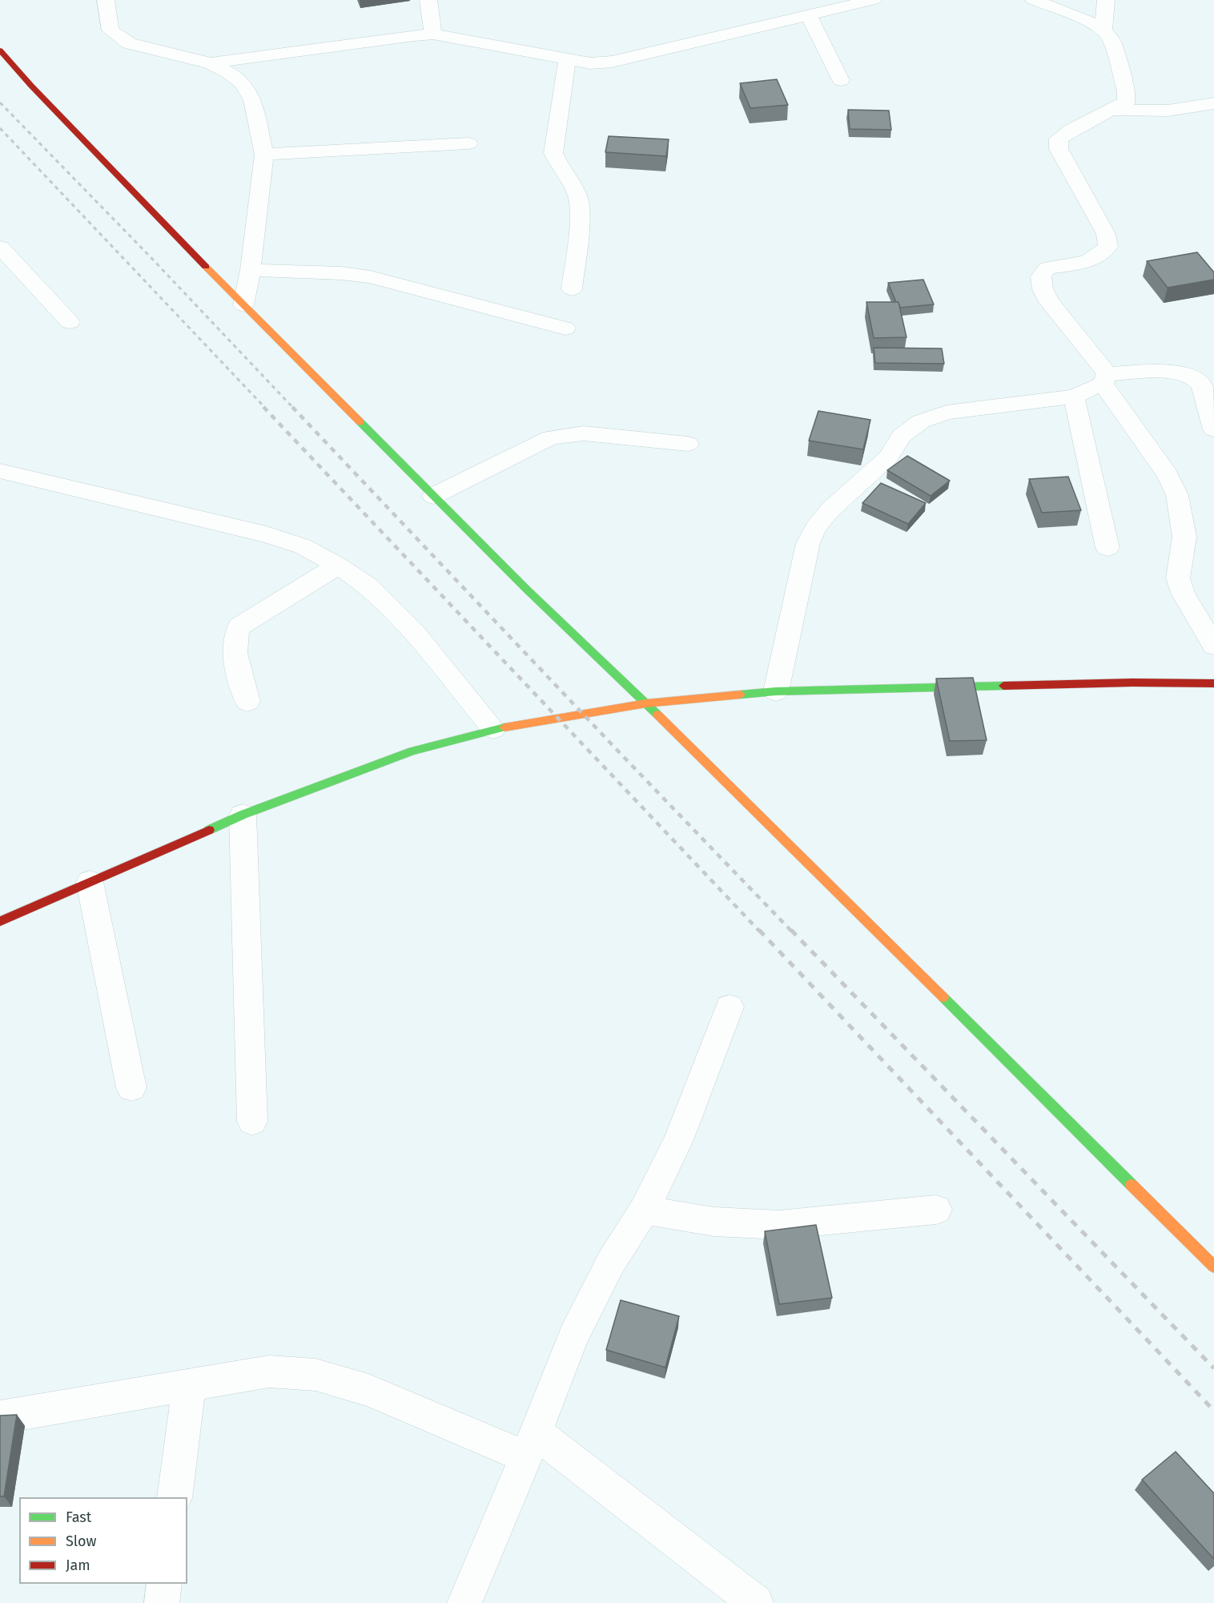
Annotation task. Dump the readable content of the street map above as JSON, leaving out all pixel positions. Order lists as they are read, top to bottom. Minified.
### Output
{"legend":["Fast","Slow","Jam"]}
